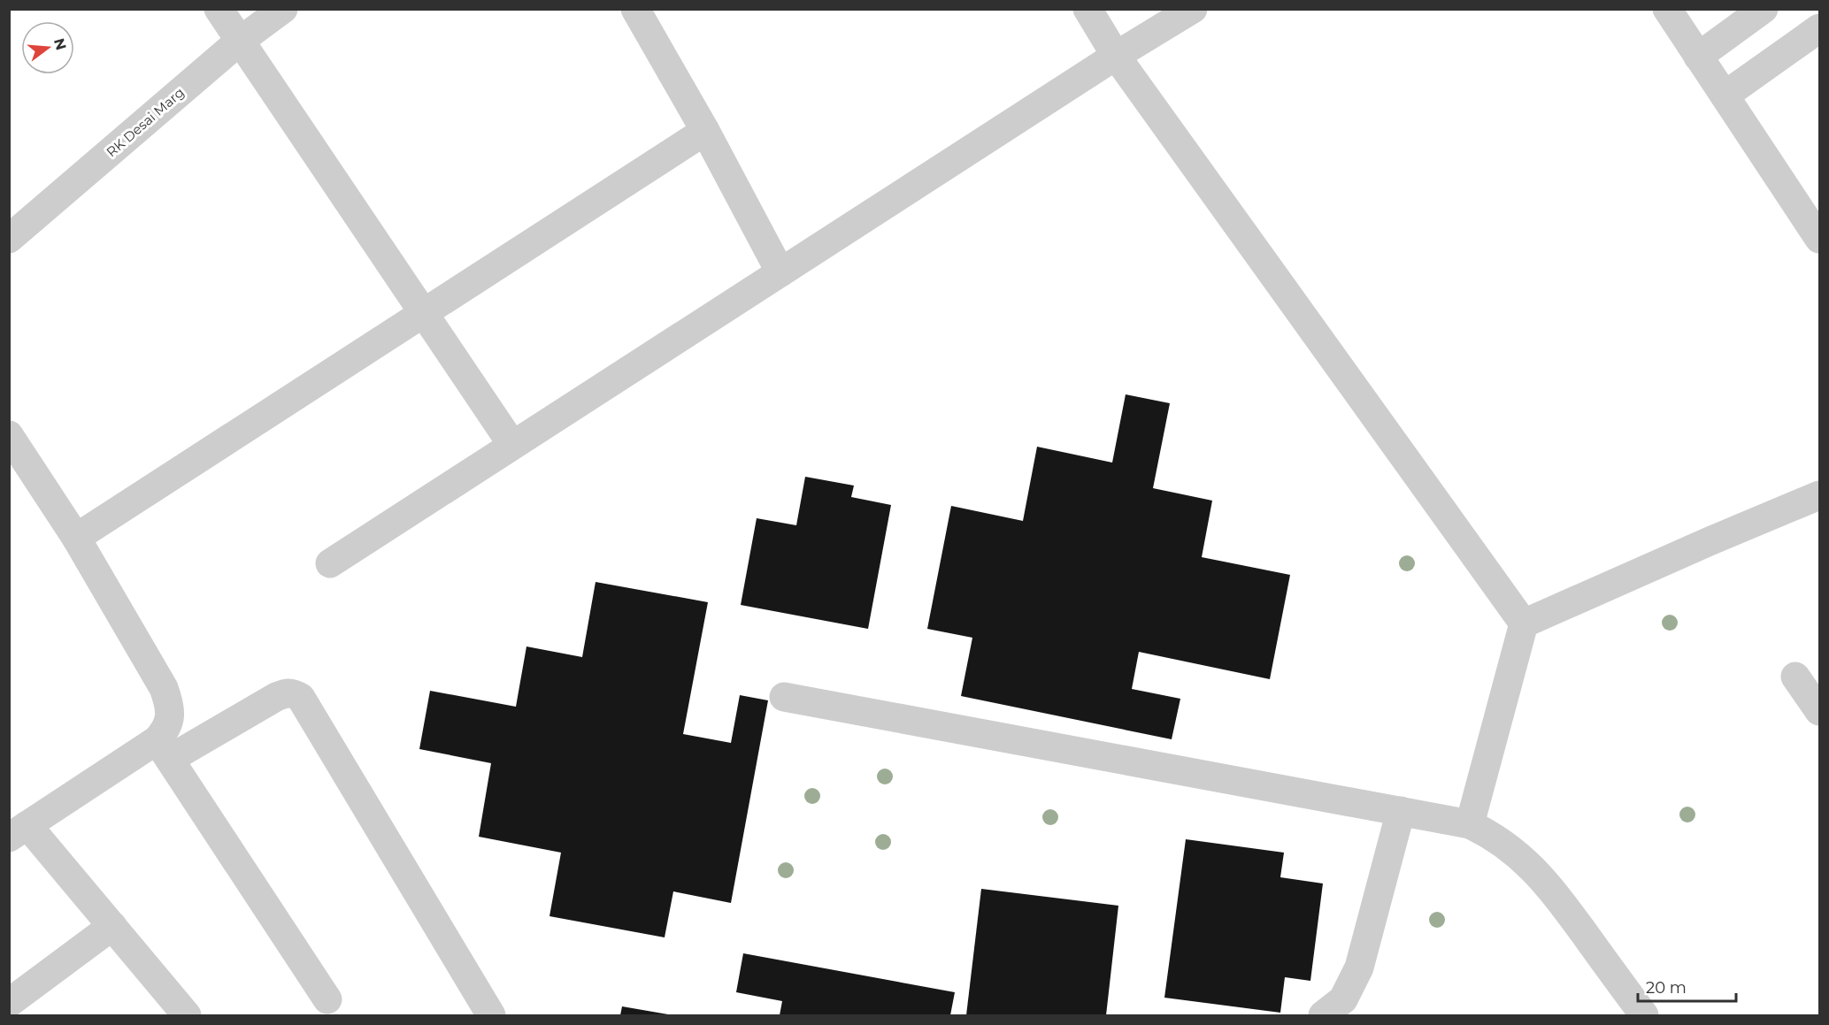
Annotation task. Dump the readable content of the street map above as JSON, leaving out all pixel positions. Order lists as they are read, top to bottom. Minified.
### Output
{"streets":{"street":["RK Desai Marg"]},"scale_bar":"20 m","north":"right"}
